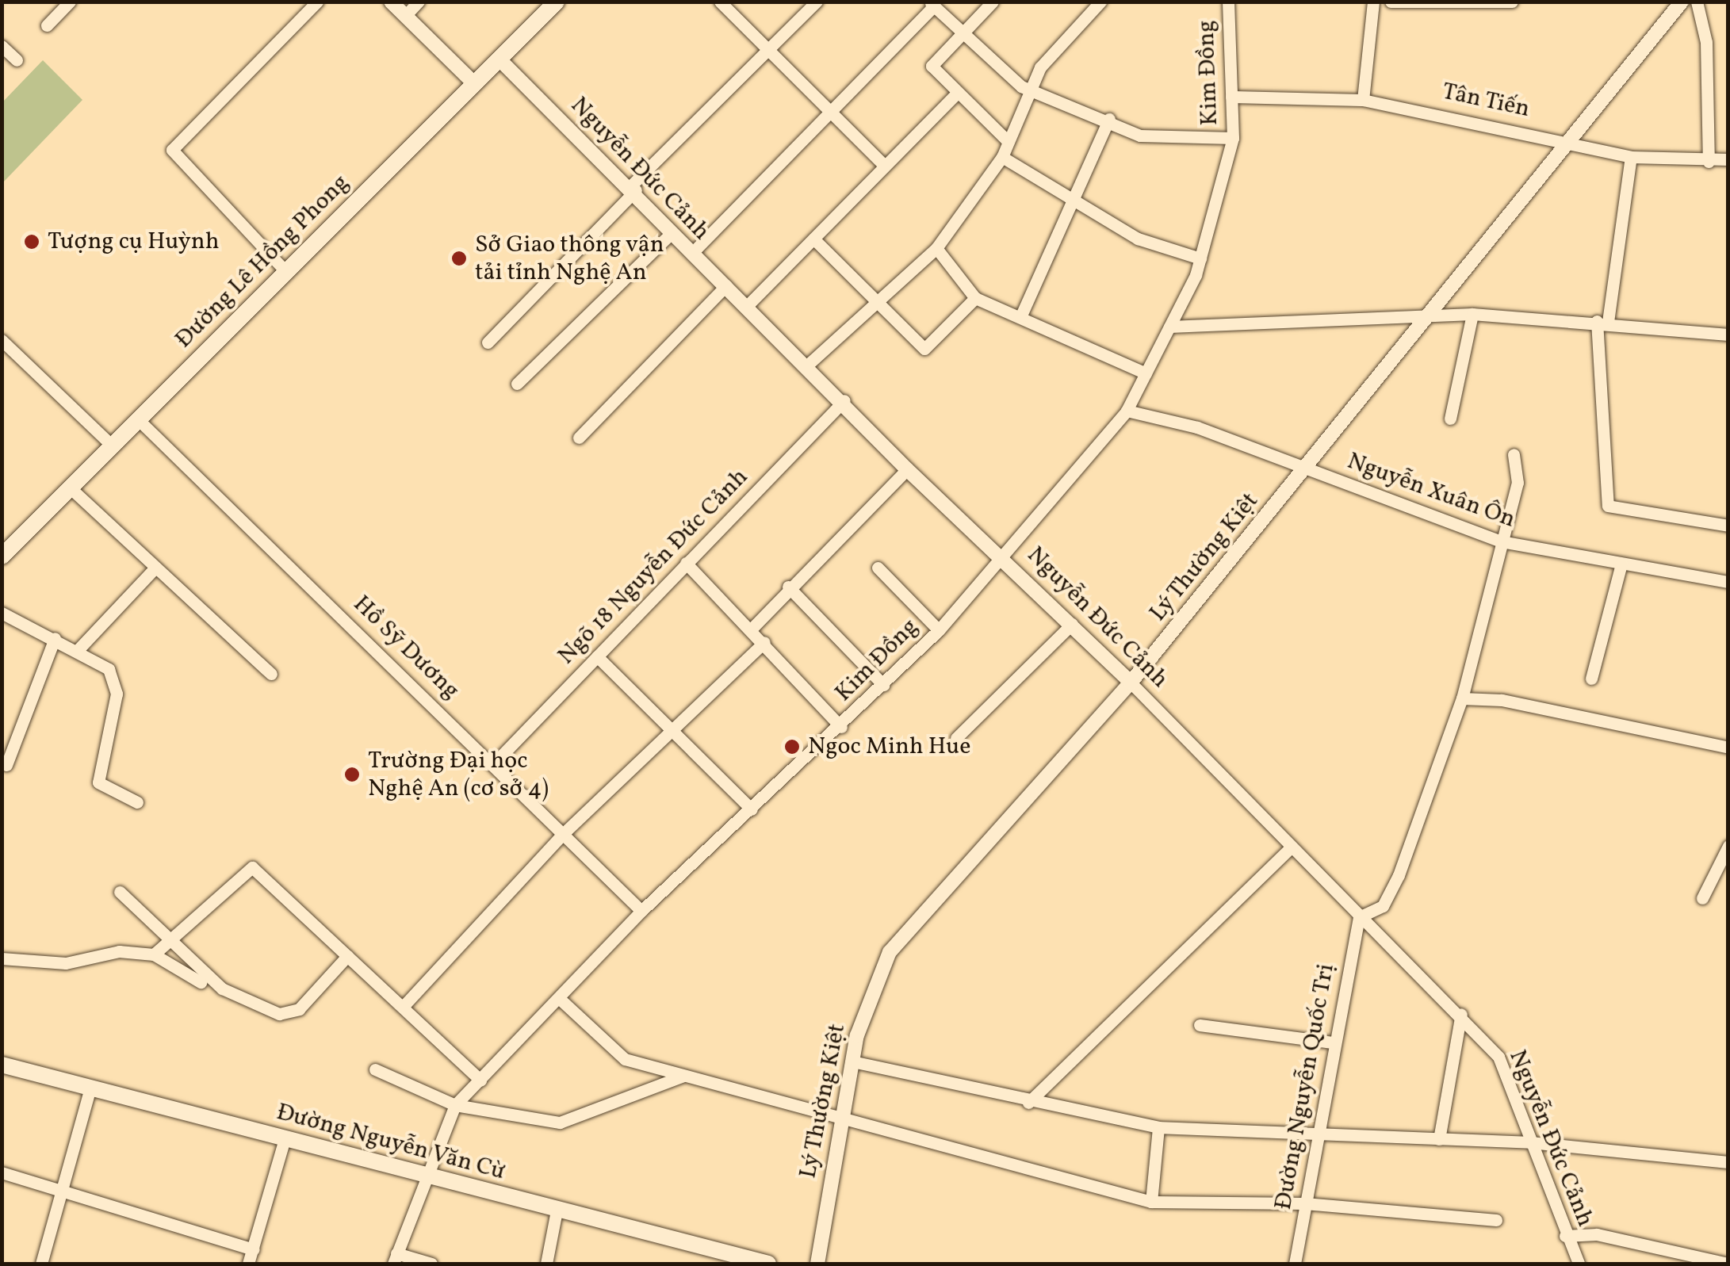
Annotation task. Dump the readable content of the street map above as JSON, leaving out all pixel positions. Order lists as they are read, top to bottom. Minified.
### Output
{"streets":{"main road":["Đường Lê Hồng Phong","Đường Nguyễn Văn Cừ"],"street":["Kim Đồng","Tân Tiến","Nguyễn Đức Cảnh","Nguyễn Xuân Ôn","Lý Thường Kiệt","Ngõ 18 Nguyễn Đức Cảnh","Hồ Sỹ Dương","Đường Nguyễn Quốc Trị"]},"crossings":[["Kim Đồng","Tân Tiến"],["Kim Đồng","Nguyễn Đức Cảnh"],["Kim Đồng","Nguyễn Xuân Ôn"],["Kim Đồng","Hồ Sỹ Dương"],["Kim Đồng","Đường Nguyễn Văn Cừ"],["Tân Tiến","Lý Thường Kiệt"],["Nguyễn Đức Cảnh","Đường Lê Hồng Phong"],["Nguyễn Đức Cảnh","Lý Thường Kiệt"],["Nguyễn Đức Cảnh","Ngõ 18 Nguyễn Đức Cảnh"],["Nguyễn Đức Cảnh","Đường Nguyễn Quốc Trị"],["Đường Lê Hồng Phong","Hồ Sỹ Dương"],["Nguyễn Xuân Ôn","Lý Thường Kiệt"],["Ngõ 18 Nguyễn Đức Cảnh","Hồ Sỹ Dương"]],"places":["Tượng cụ Huỳnh","Sở Giao thông vận tải tỉnh Nghệ An","Ngoc Minh Hue","Trường Đại học Nghệ An (cơ sở 4)"]}
